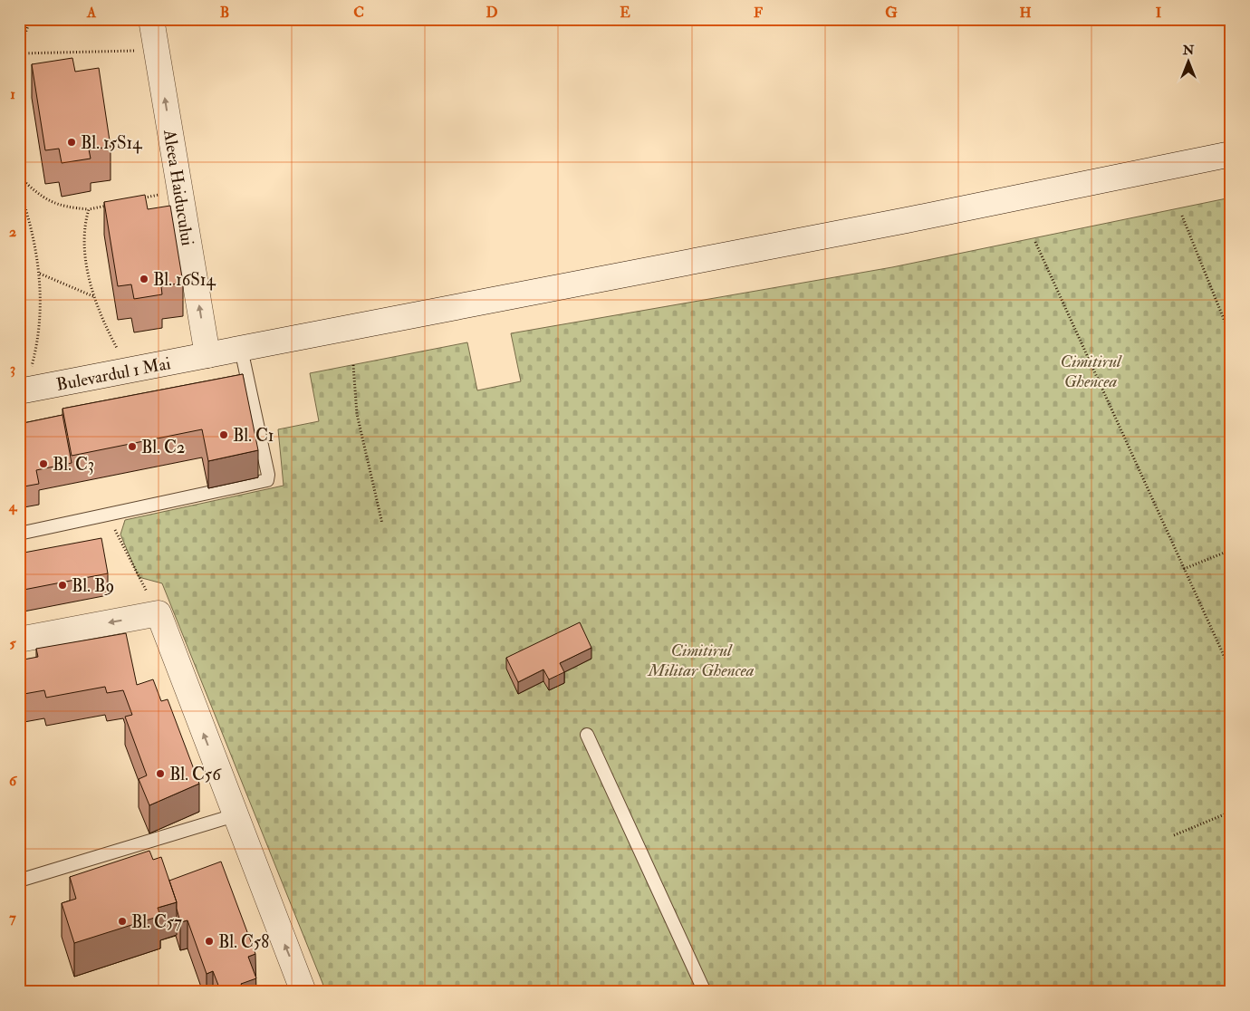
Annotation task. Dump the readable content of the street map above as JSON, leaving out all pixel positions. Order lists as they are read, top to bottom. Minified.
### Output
{"streets":{"main road":["Aleea Haiducului","Bulevardul 1 Mai"]},"crossings":[["Aleea Haiducului","Bulevardul 1 Mai"]],"one_way":["Aleea Haiducului"],"parks":["Cimitirul Ghencea","Cimitirul Militar Ghencea"],"places":["Bl. 15S14","Bl. 16S14","Bl. C1","Bl. C2","Bl. C3","Bl. B9","Bl. C56","Bl. C57","Bl. C58"],"north":"top","grid":{"columns":["A","B","C","D","E","F","G","H","I"],"rows":["1","2","3","4","5","6","7"]}}
